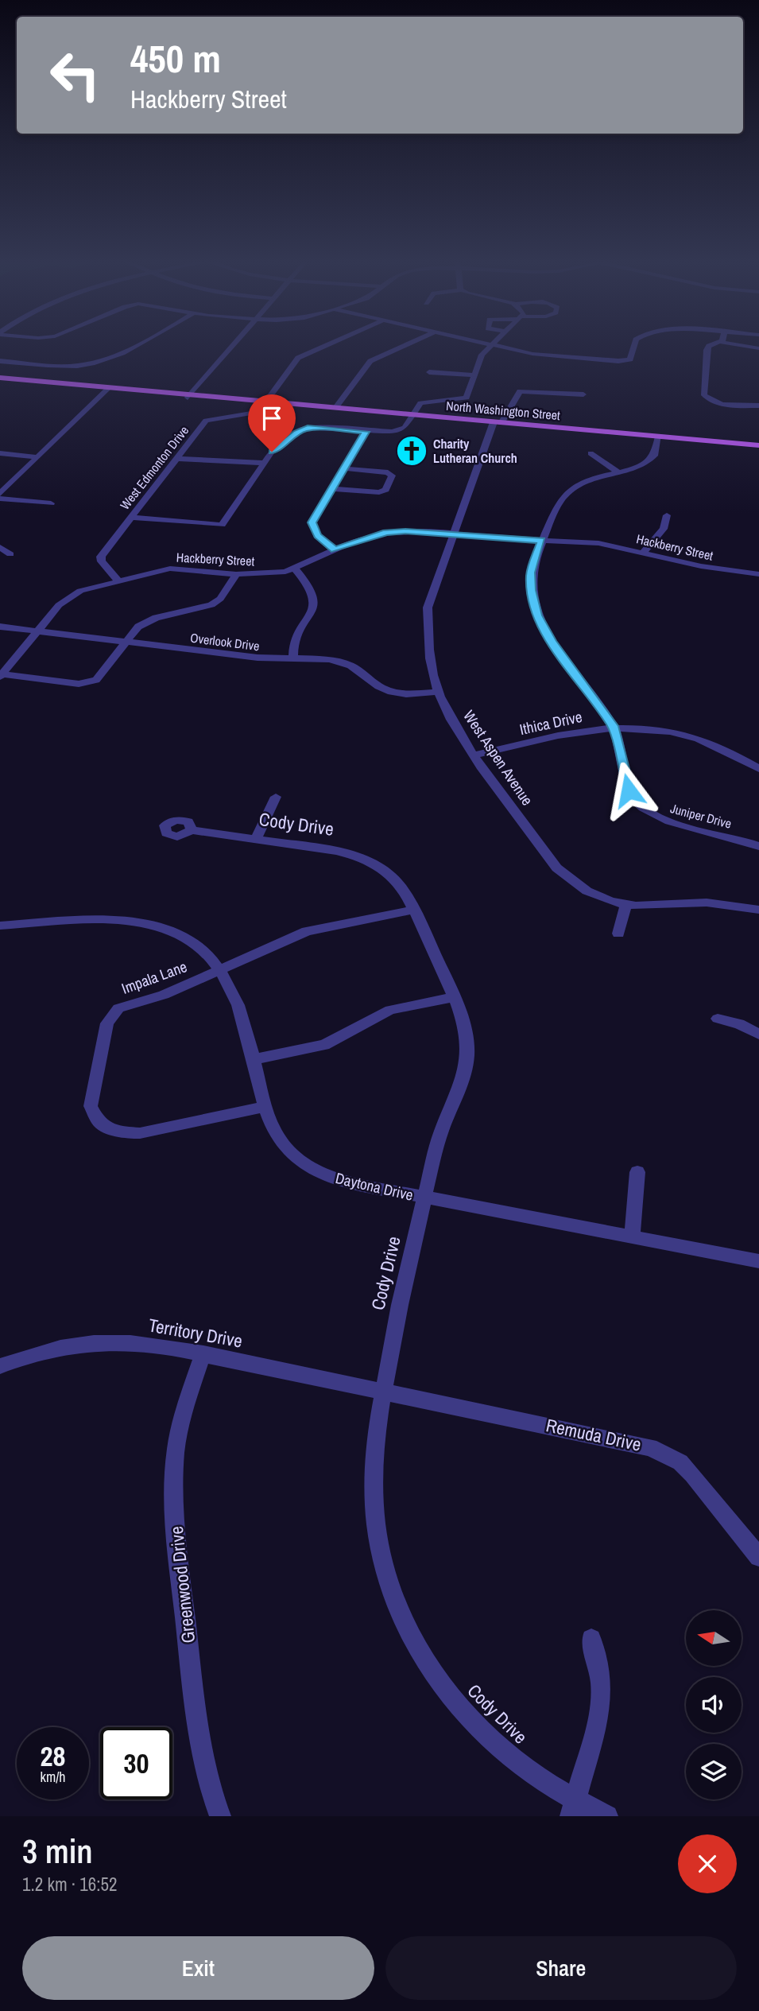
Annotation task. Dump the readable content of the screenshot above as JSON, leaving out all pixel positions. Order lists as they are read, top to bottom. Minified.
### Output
{"streets":{"main road":["North Washington Street"],"street":["West Edmonton Drive","Hackberry Street","Overlook Drive","Ithica Drive","West Aspen Avenue","Juniper Drive","Cody Drive","Impala Lane","Daytona Drive","Territory Drive","Remuda Drive","Greenwood Drive"]},"crossings":[["North Washington Street","West Edmonton Drive"],["North Washington Street","West Aspen Avenue"],["North Washington Street","Juniper Drive"],["West Edmonton Drive","Hackberry Street"],["Hackberry Street","Overlook Drive"],["Hackberry Street","West Aspen Avenue"],["Hackberry Street","Juniper Drive"],["Overlook Drive","West Aspen Avenue"],["Ithica Drive","West Aspen Avenue"],["Ithica Drive","Juniper Drive"],["Cody Drive","Impala Lane"],["Cody Drive","Daytona Drive"],["Cody Drive","Territory Drive"],["Cody Drive","Remuda Drive"],["Impala Lane","Daytona Drive"],["Territory Drive","Remuda Drive"],["Territory Drive","Greenwood Drive"]],"places":{"church":["Charity Lutheran Church"]},"north":"left","page":{"turn":["450 m","Hackberry Street"],"speed":"28 km/h","limit":"30","heading":["3 min","1.2 km · 16:52"],"buttons":["Exit","Share"]}}
